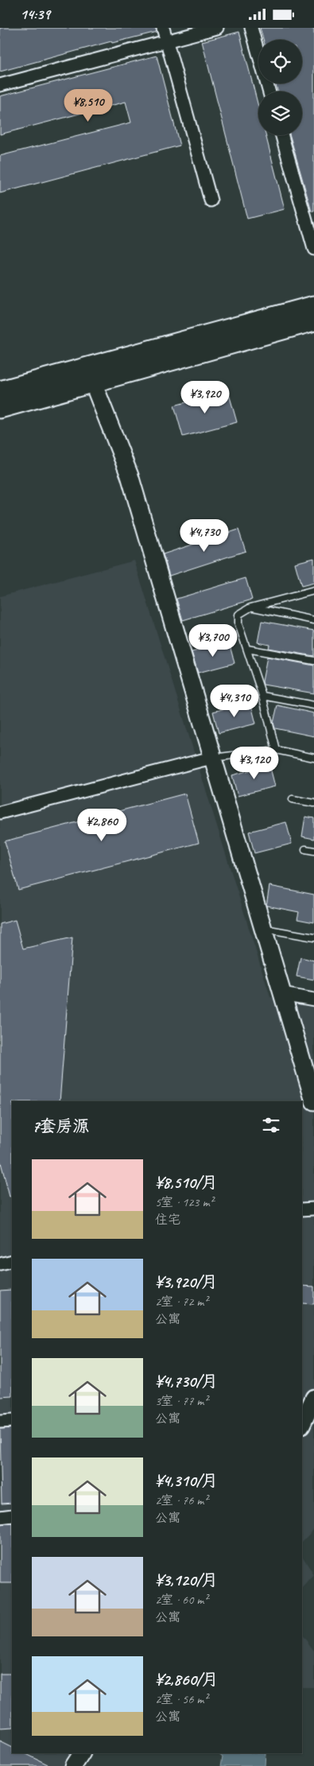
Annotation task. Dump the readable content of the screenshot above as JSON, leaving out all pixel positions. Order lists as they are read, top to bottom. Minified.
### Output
{"page":{"status":"14:39","price":["¥8,510","¥3,920","¥4,730","¥3,700","¥4,310","¥3,120","¥2,860"],"heading":"7套房源","list":[{"name":"¥8,510/月","note":"5室 · 123 m² · 住宅"},{"name":"¥3,920/月","note":"2室 · 72 m² · 公寓"},{"name":"¥4,730/月","note":"3室 · 77 m² · 公寓"},{"name":"¥4,310/月","note":"2室 · 76 m² · 公寓"},{"name":"¥3,120/月","note":"2室 · 60 m² · 公寓"},{"name":"¥2,860/月","note":"2室 · 56 m² · 公寓"}]}}
